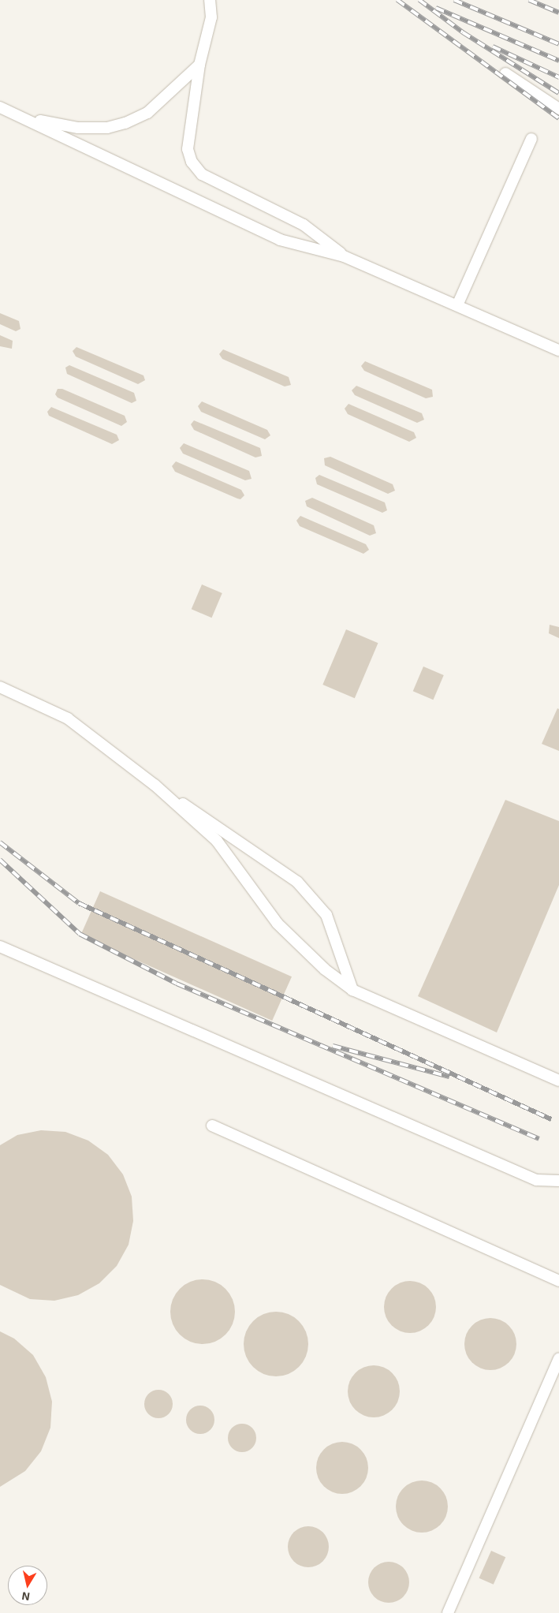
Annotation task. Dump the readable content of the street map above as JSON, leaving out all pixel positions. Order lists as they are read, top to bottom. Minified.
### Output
{"north":"bottom"}
